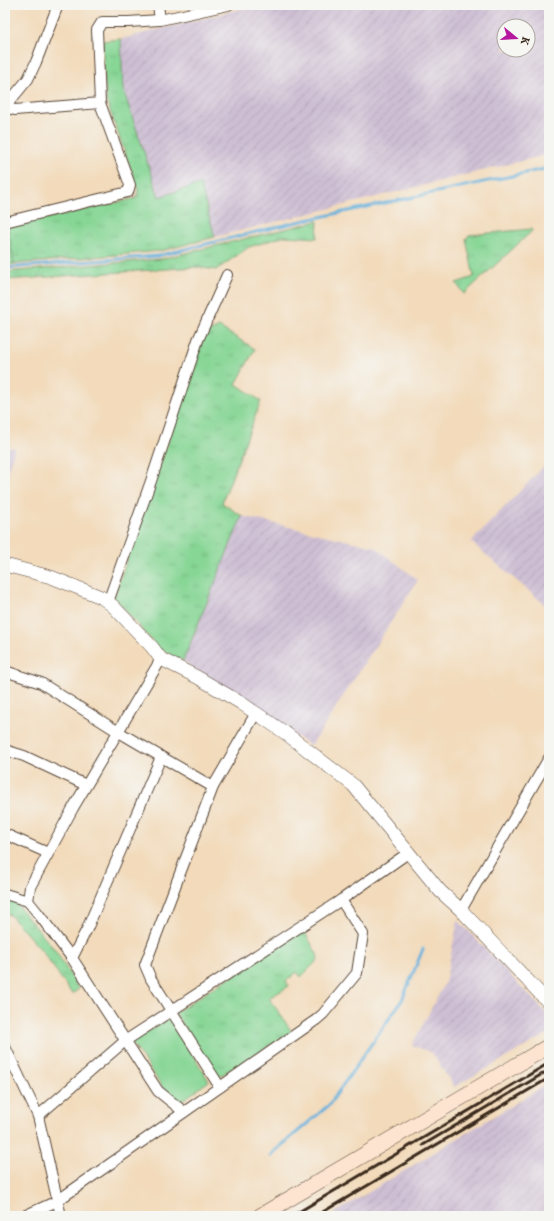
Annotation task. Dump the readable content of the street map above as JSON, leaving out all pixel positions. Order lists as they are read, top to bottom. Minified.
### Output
{"north":"right"}
